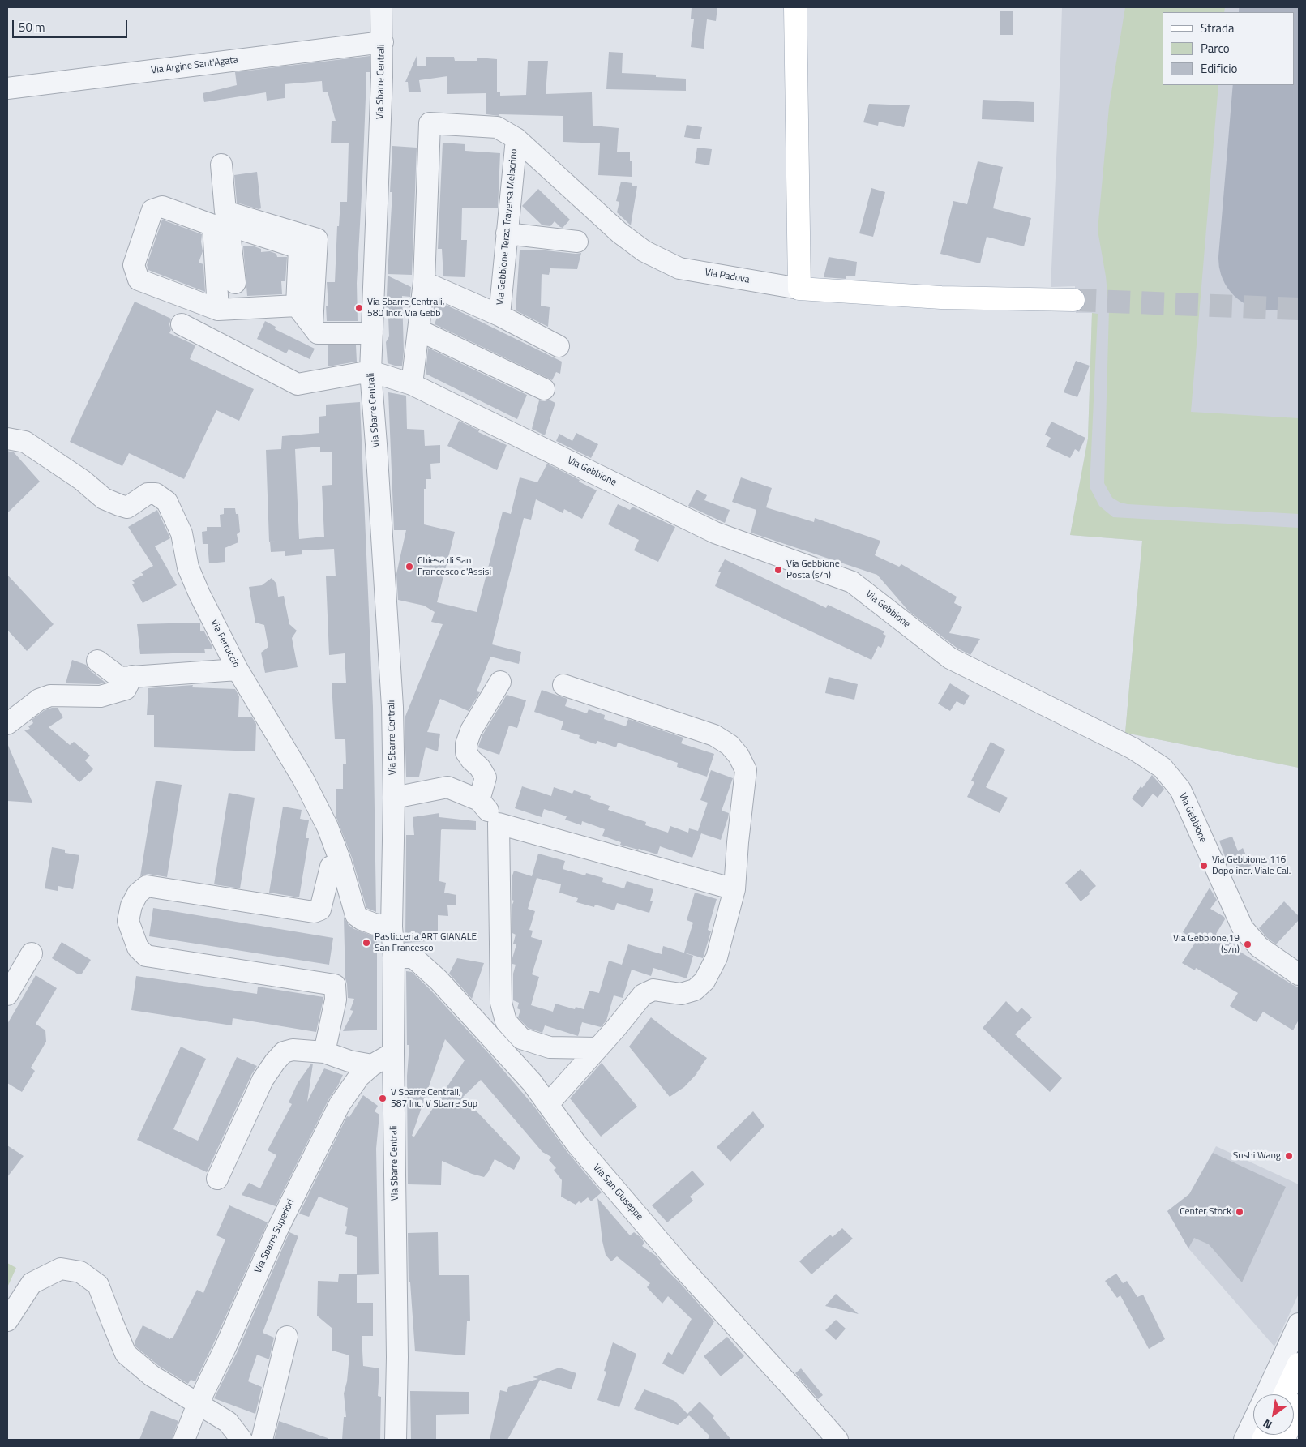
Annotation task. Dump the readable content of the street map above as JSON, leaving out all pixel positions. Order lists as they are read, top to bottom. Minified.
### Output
{"streets":{"main road":["Via Padova"],"street":["Via Argine Sant'Agata","Via Sbarre Centrali","Via Gebbione Terza Traversa Melacrino","Via Gebbione","Via Ferruccio","Via San Giuseppe","Via Sbarre Superiori"]},"crossings":[["Via Argine Sant'Agata","Via Sbarre Centrali"],["Via Sbarre Centrali","Via Gebbione"],["Via Sbarre Centrali","Via Ferruccio"],["Via Sbarre Centrali","Via San Giuseppe"],["Via Sbarre Centrali","Via Sbarre Superiori"],["Via Gebbione Terza Traversa Melacrino","Via Padova"]],"places":["Via Sbarre Centrali, 580 Incr. Via Gebb","Chiesa di San Francesco d'Assisi","Via Gebbione Posta (s/n)","Via Gebbione, 116 Dopo incr. Viale Cal.","Pasticceria ARTIGIANALE San Francesco","Via Gebbione,19 (s/n)","V Sbarre Centrali, 587 Inc. V Sbarre Sup","Sushi Wang","Center Stock"],"legend":["Strada","Parco","Edificio"],"scale_bar":"50 m","north":"bottom left"}
